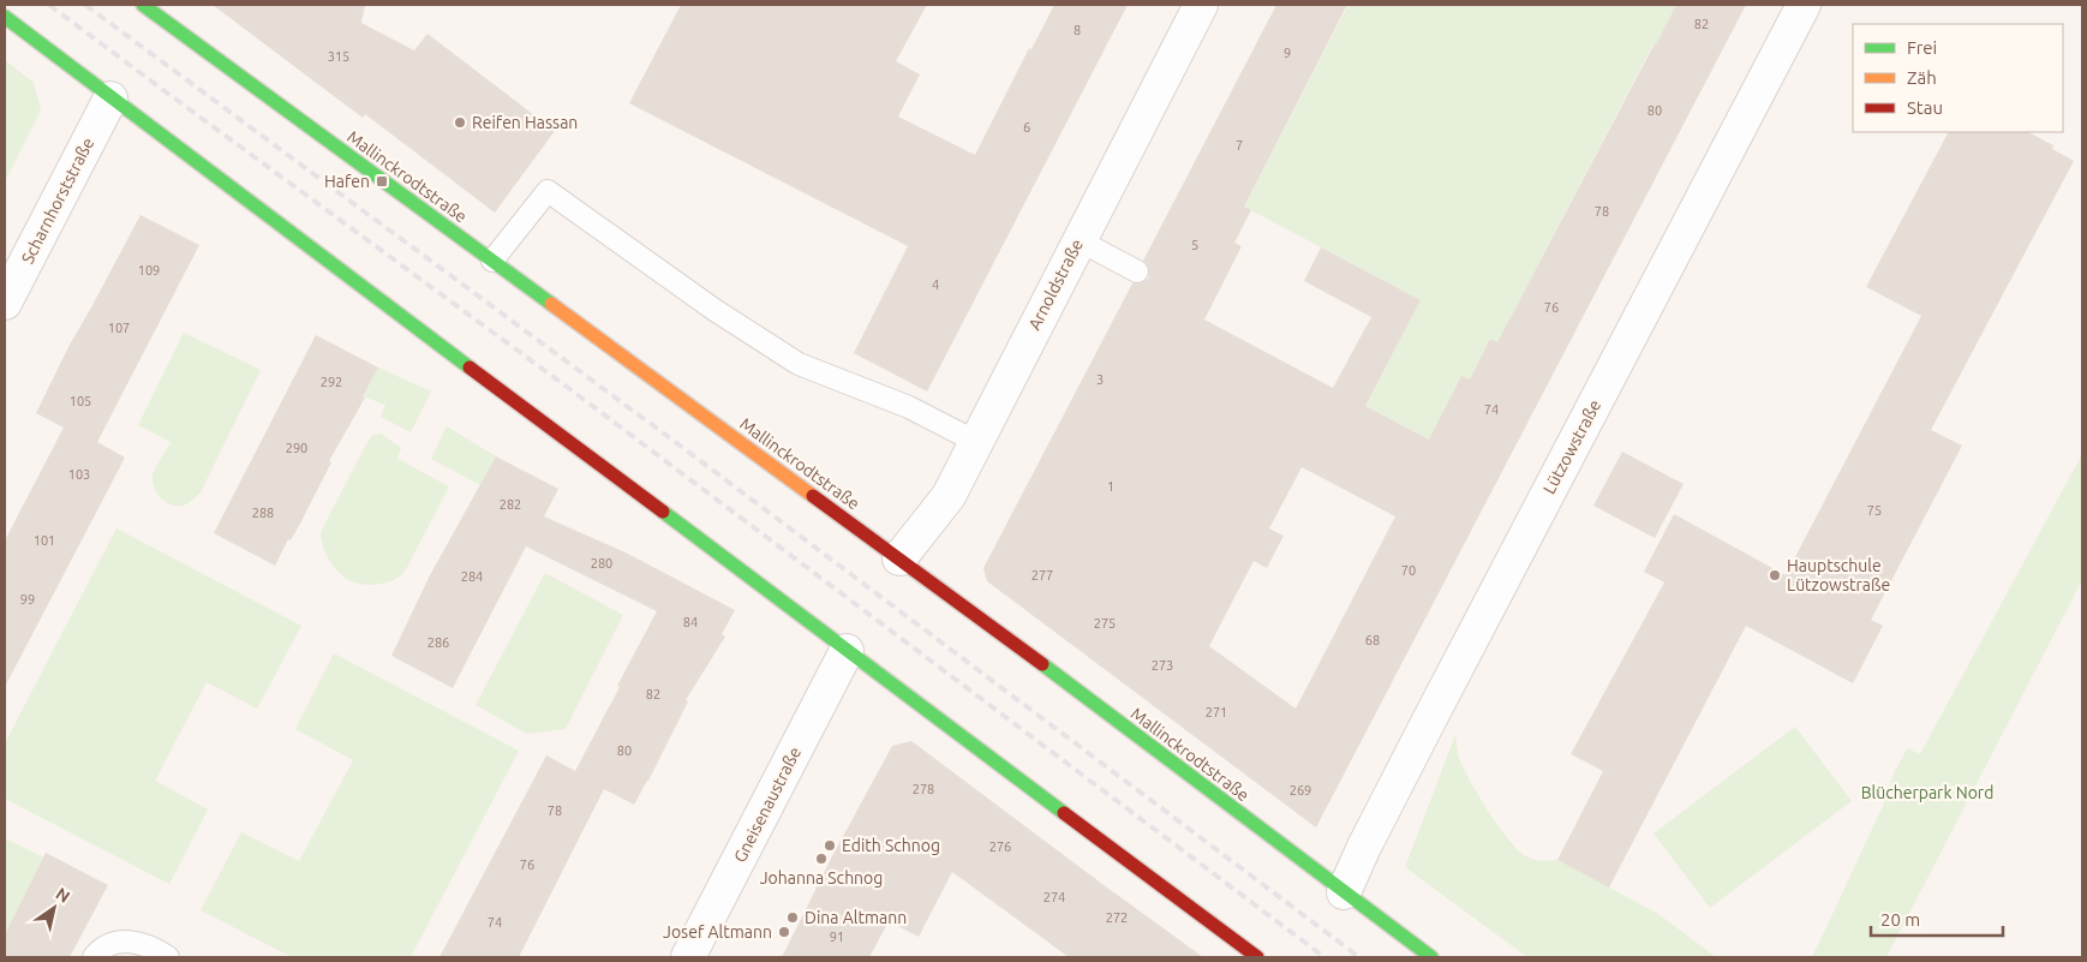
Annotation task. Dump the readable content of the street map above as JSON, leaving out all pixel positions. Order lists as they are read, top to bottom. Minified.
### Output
{"streets":{"main road":["Mallinckrodtstraße"],"street":["Scharnhorststraße","Arnoldstraße","Lützowstraße","Gneisenaustraße"]},"crossings":[["Mallinckrodtstraße","Arnoldstraße"],["Mallinckrodtstraße","Lützowstraße"]],"parks":["Blücherpark Nord"],"places":{"other":["Reifen Hassan","Hauptschule Lützowstraße","Edith Schnog","Johanna Schnog","Dina Altmann","Josef Altmann"],"transit":["Hafen"]},"house_numbers":["82","8","9","315","80","6","7","78","5","109","4","76","107","3","292","105","74","290","103","1","282","75","288","101","280","70","277","284","99","84","275","68","286","273","82","271","80","278","269","78","276","76","274","272","74","91"],"legend":["Frei","Zäh","Stau"],"scale_bar":"20 m","north":"top right"}
